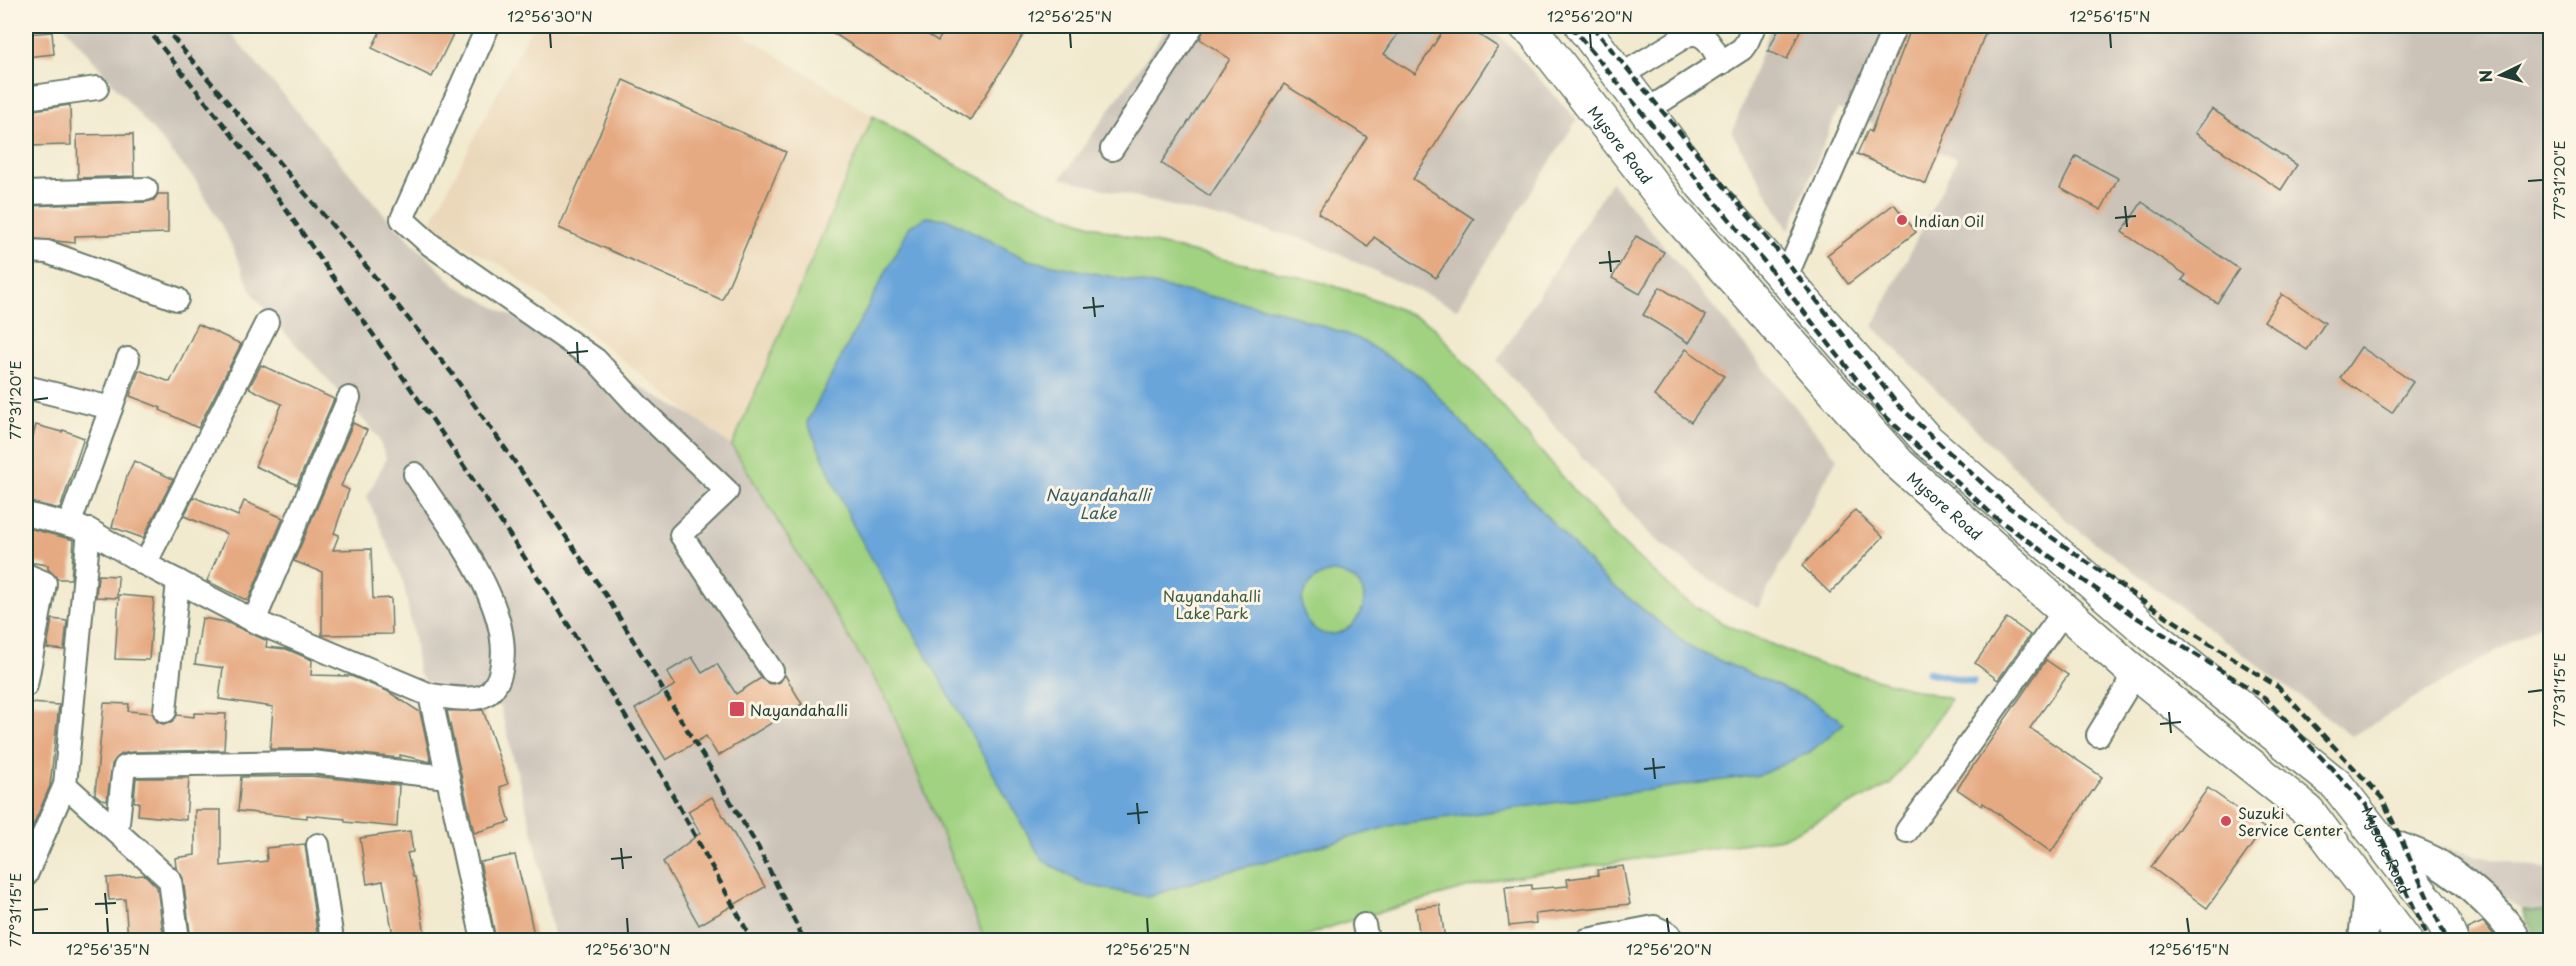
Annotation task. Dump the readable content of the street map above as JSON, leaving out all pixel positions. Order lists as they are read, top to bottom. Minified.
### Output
{"streets":{"highway":["Mysore Road"]},"water":["Nayandahalli Lake"],"parks":["Nayandahalli Lake Park"],"places":{"other":["Indian Oil","Suzuki Service Center"],"transit":["Nayandahalli"]},"north":"left","coordinates":["12°56'30\"N","12°56'25\"N","12°56'20\"N","12°56'15\"N","77°31'20\"E","77°31'15\"E","12°56'35\"N"]}
